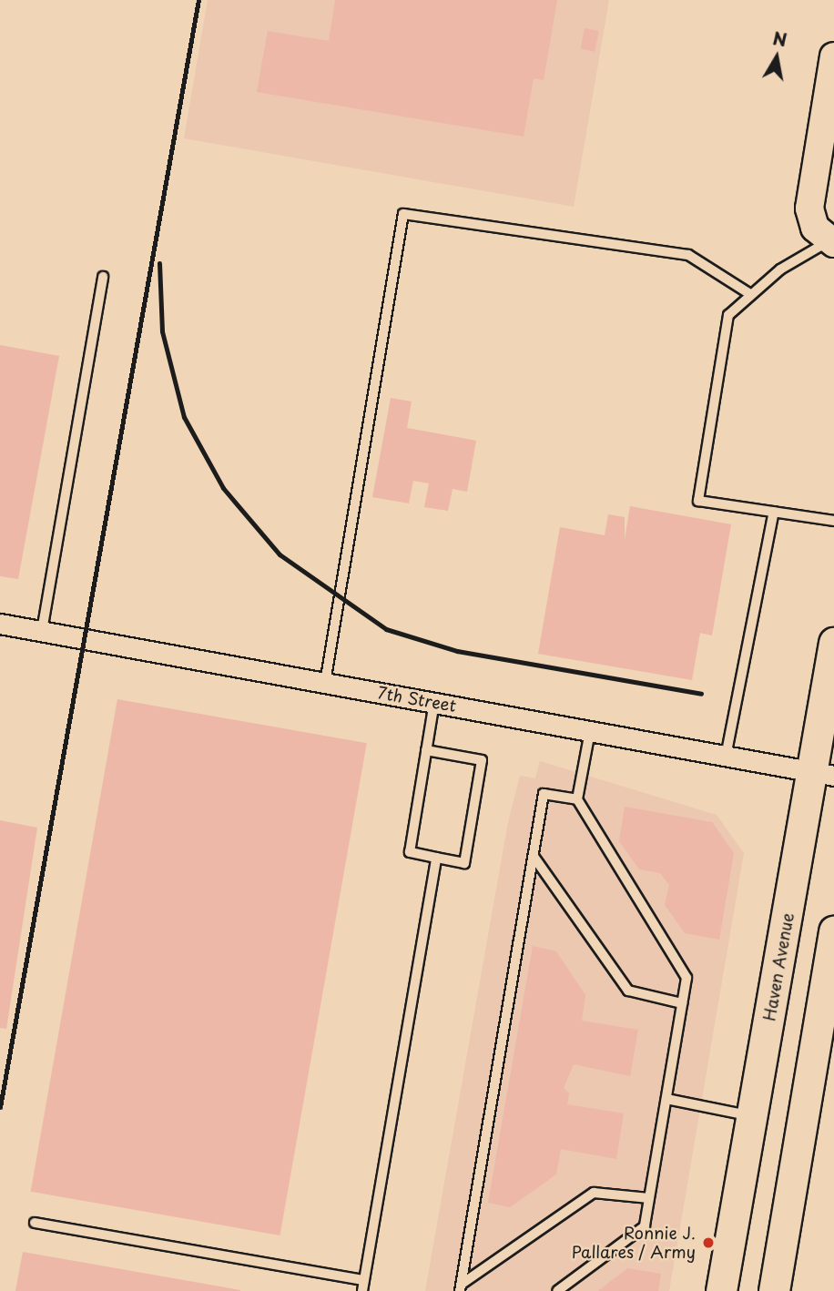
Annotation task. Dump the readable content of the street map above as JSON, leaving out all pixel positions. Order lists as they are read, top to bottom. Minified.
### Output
{"streets":{"main road":["Haven Avenue"],"street":["7th Street"]},"crossings":[["7th Street","Haven Avenue"]],"places":["Ronnie J. Pallares / Army"],"north":"top"}
